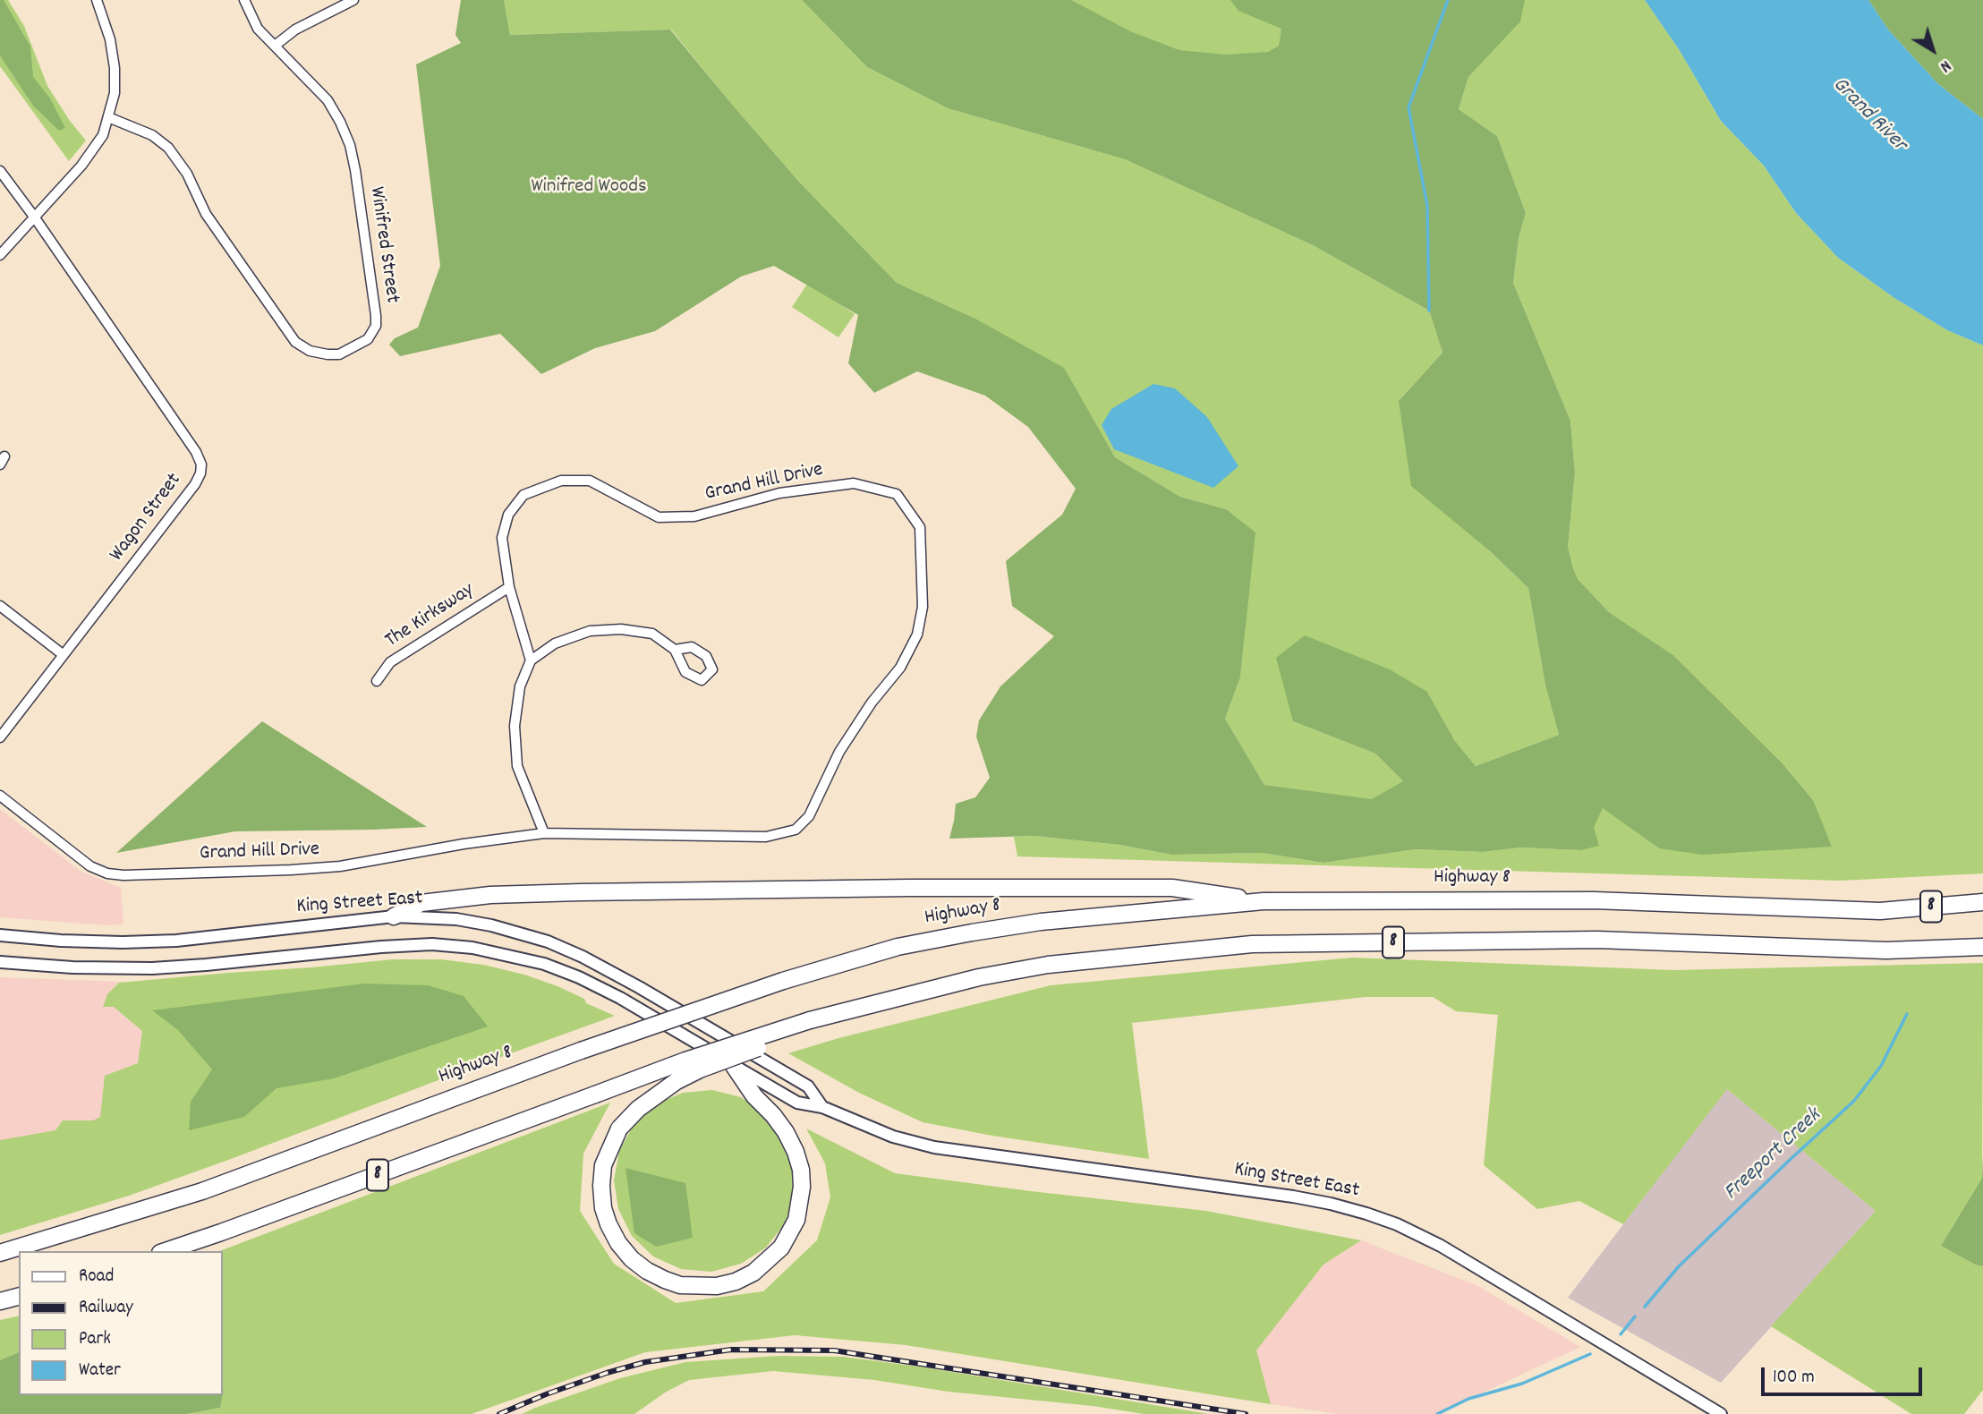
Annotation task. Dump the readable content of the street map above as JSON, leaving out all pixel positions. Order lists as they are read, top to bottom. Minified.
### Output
{"streets":{"highway":["Highway 8","8"],"main road":["King Street East"],"street":["Winifred Street","Grand Hill Drive","Wagon Street","The Kirksway"]},"crossings":[["Grand Hill Drive","The Kirksway"]],"water":["Grand River","Freeport Creek"],"parks":["Winifred Woods"],"legend":["Road","Railway","Park","Water"],"scale_bar":"100 m","north":"bottom right"}
